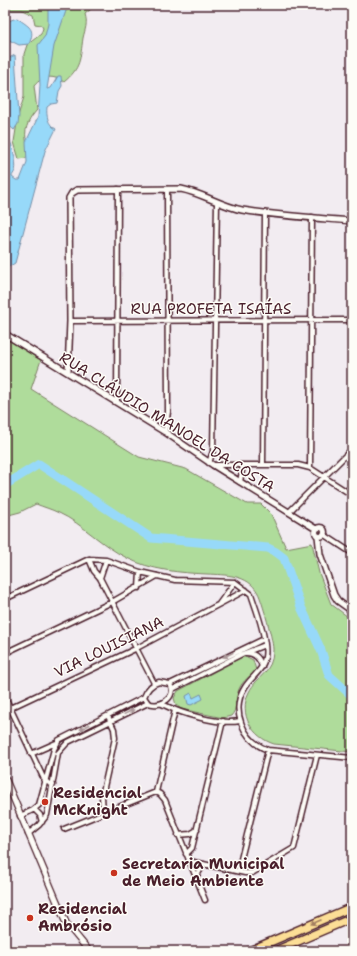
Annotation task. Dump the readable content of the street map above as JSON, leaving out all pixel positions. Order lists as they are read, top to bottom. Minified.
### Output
{"streets":{"street":["RUA PROFETA ISAÍAS","RUA CLÁUDIO MANOEL DA COSTA","VIA LOUISIANA"]},"places":["Residencial McKnight","Secretaria Municipal de Meio Ambiente","Residencial Ambrósio"]}
